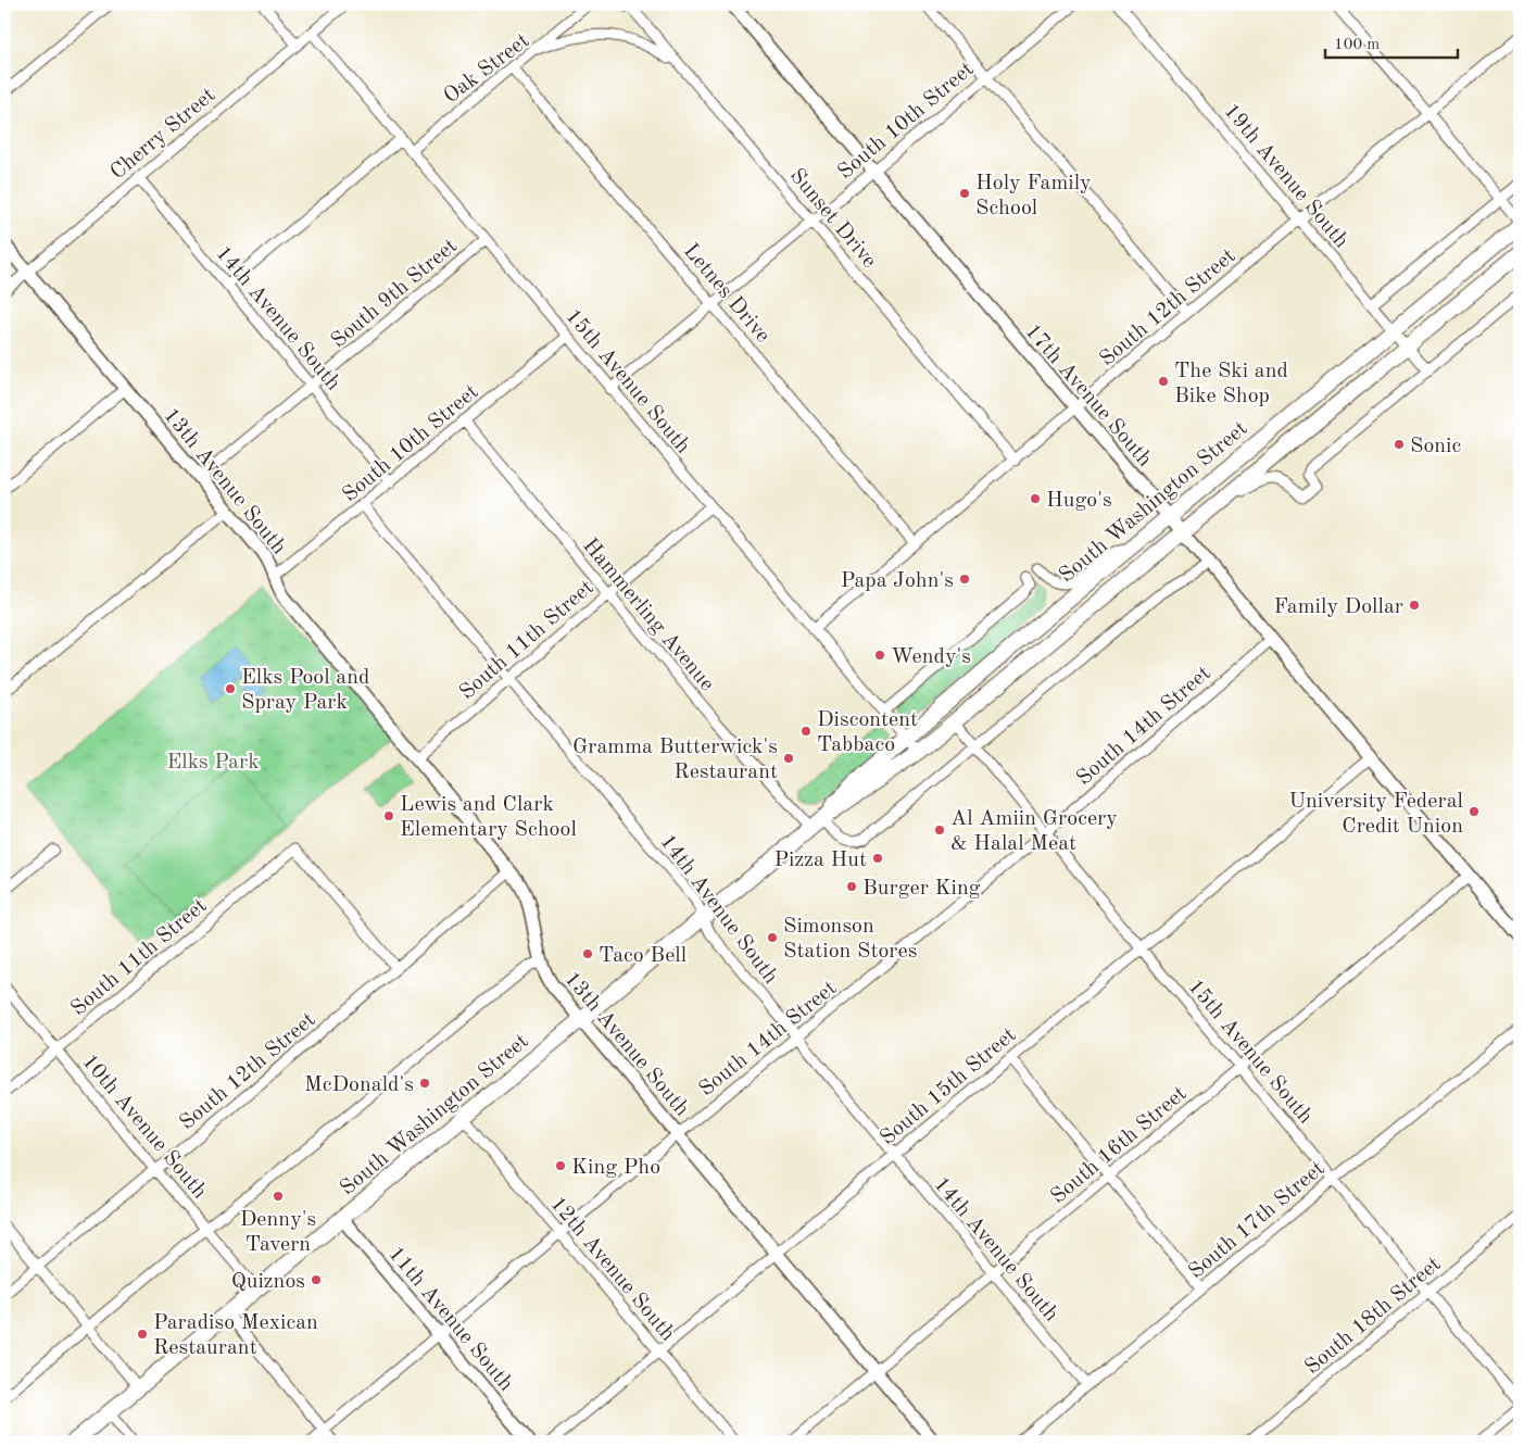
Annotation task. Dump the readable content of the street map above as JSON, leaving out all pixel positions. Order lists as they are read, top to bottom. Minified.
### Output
{"streets":{"main road":["South Washington Street"],"street":["Oak Street","South 10th Street","Cherry Street","19th Avenue South","Sunset Drive","South 9th Street","Letnes Drive","South 12th Street","14th Avenue South","15th Avenue South","17th Avenue South","13th Avenue South","Hammerling Avenue","South 11th Street","South 14th Street","South 15th Street","10th Avenue South","South 16th Street","South 17th Street","12th Avenue South","South 18th Street","11th Avenue South"]},"crossings":[["Oak Street","Sunset Drive"],["Oak Street","Letnes Drive"],["Oak Street","15th Avenue South"],["South 10th Street","Sunset Drive"],["South 10th Street","Letnes Drive"],["South 10th Street","14th Avenue South"],["South 10th Street","15th Avenue South"],["South 10th Street","17th Avenue South"],["South 10th Street","13th Avenue South"],["South 10th Street","Hammerling Avenue"],["Cherry Street","14th Avenue South"],["Cherry Street","15th Avenue South"],["Cherry Street","13th Avenue South"],["19th Avenue South","South 12th Street"],["19th Avenue South","South Washington Street"],["Sunset Drive","South 12th Street"],["South 9th Street","14th Avenue South"],["South 9th Street","15th Avenue South"],["South 9th Street","13th Avenue South"],["Letnes Drive","South 12th Street"],["South 12th Street","15th Avenue South"],["South 12th Street","17th Avenue South"],["South 12th Street","13th Avenue South"],["South 12th Street","South 11th Street"],["South 12th Street","10th Avenue South"],["14th Avenue South","South Washington Street"],["14th Avenue South","South 11th Street"],["14th Avenue South","South 14th Street"],["14th Avenue South","South 15th Street"],["14th Avenue South","South 16th Street"],["14th Avenue South","South 17th Street"],["15th Avenue South","South Washington Street"],["15th Avenue South","Hammerling Avenue"],["15th Avenue South","South 11th Street"],["15th Avenue South","South 14th Street"],["15th Avenue South","South 15th Street"],["15th Avenue South","South 16th Street"],["15th Avenue South","South 17th Street"],["15th Avenue South","South 18th Street"],["17th Avenue South","South Washington Street"],["17th Avenue South","South 14th Street"],["17th Avenue South","South 15th Street"],["17th Avenue South","South 16th Street"],["13th Avenue South","South Washington Street"],["13th Avenue South","South 11th Street"],["13th Avenue South","South 14th Street"],["13th Avenue South","South 15th Street"],["13th Avenue South","South 16th Street"],["South Washington Street","Hammerling Avenue"],["South Washington Street","10th Avenue South"],["South Washington Street","12th Avenue South"],["South Washington Street","11th Avenue South"],["Hammerling Avenue","South 11th Street"],["South 11th Street","10th Avenue South"],["South 14th Street","12th Avenue South"],["South 14th Street","11th Avenue South"],["South 15th Street","12th Avenue South"]],"parks":["Elks Park"],"places":["Holy Family School","The Ski and Bike Shop","Sonic","Hugo's","Papa John's","Family Dollar","Wendy's","Elks Pool and Spray Park","Discontent Tabbaco","Gramma Butterwick's Restaurant","University Federal Credit Union","Lewis and Clark Elementary School","Al Amiin Grocery & Halal Meat","Pizza Hut","Burger King","Simonson Station Stores","Taco Bell","McDonald's","King Pho","Denny's Tavern","Quiznos","Paradiso Mexican Restaurant"],"scale_bar":"100 m"}
